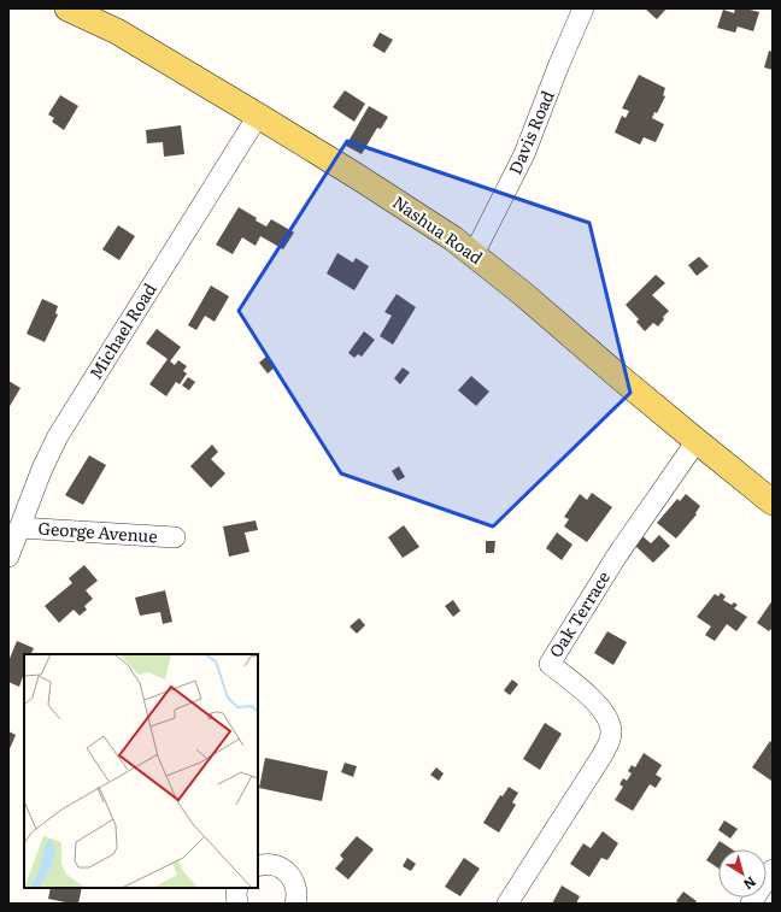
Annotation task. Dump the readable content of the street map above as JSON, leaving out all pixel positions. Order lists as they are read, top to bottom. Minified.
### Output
{"streets":{"main road":["Nashua Road"],"street":["Davis Road","Michael Road","George Avenue","Oak Terrace"]},"crossings":[["Davis Road","Nashua Road"],["Nashua Road","Michael Road"],["Nashua Road","Oak Terrace"],["Michael Road","George Avenue"]],"north":"bottom right"}
